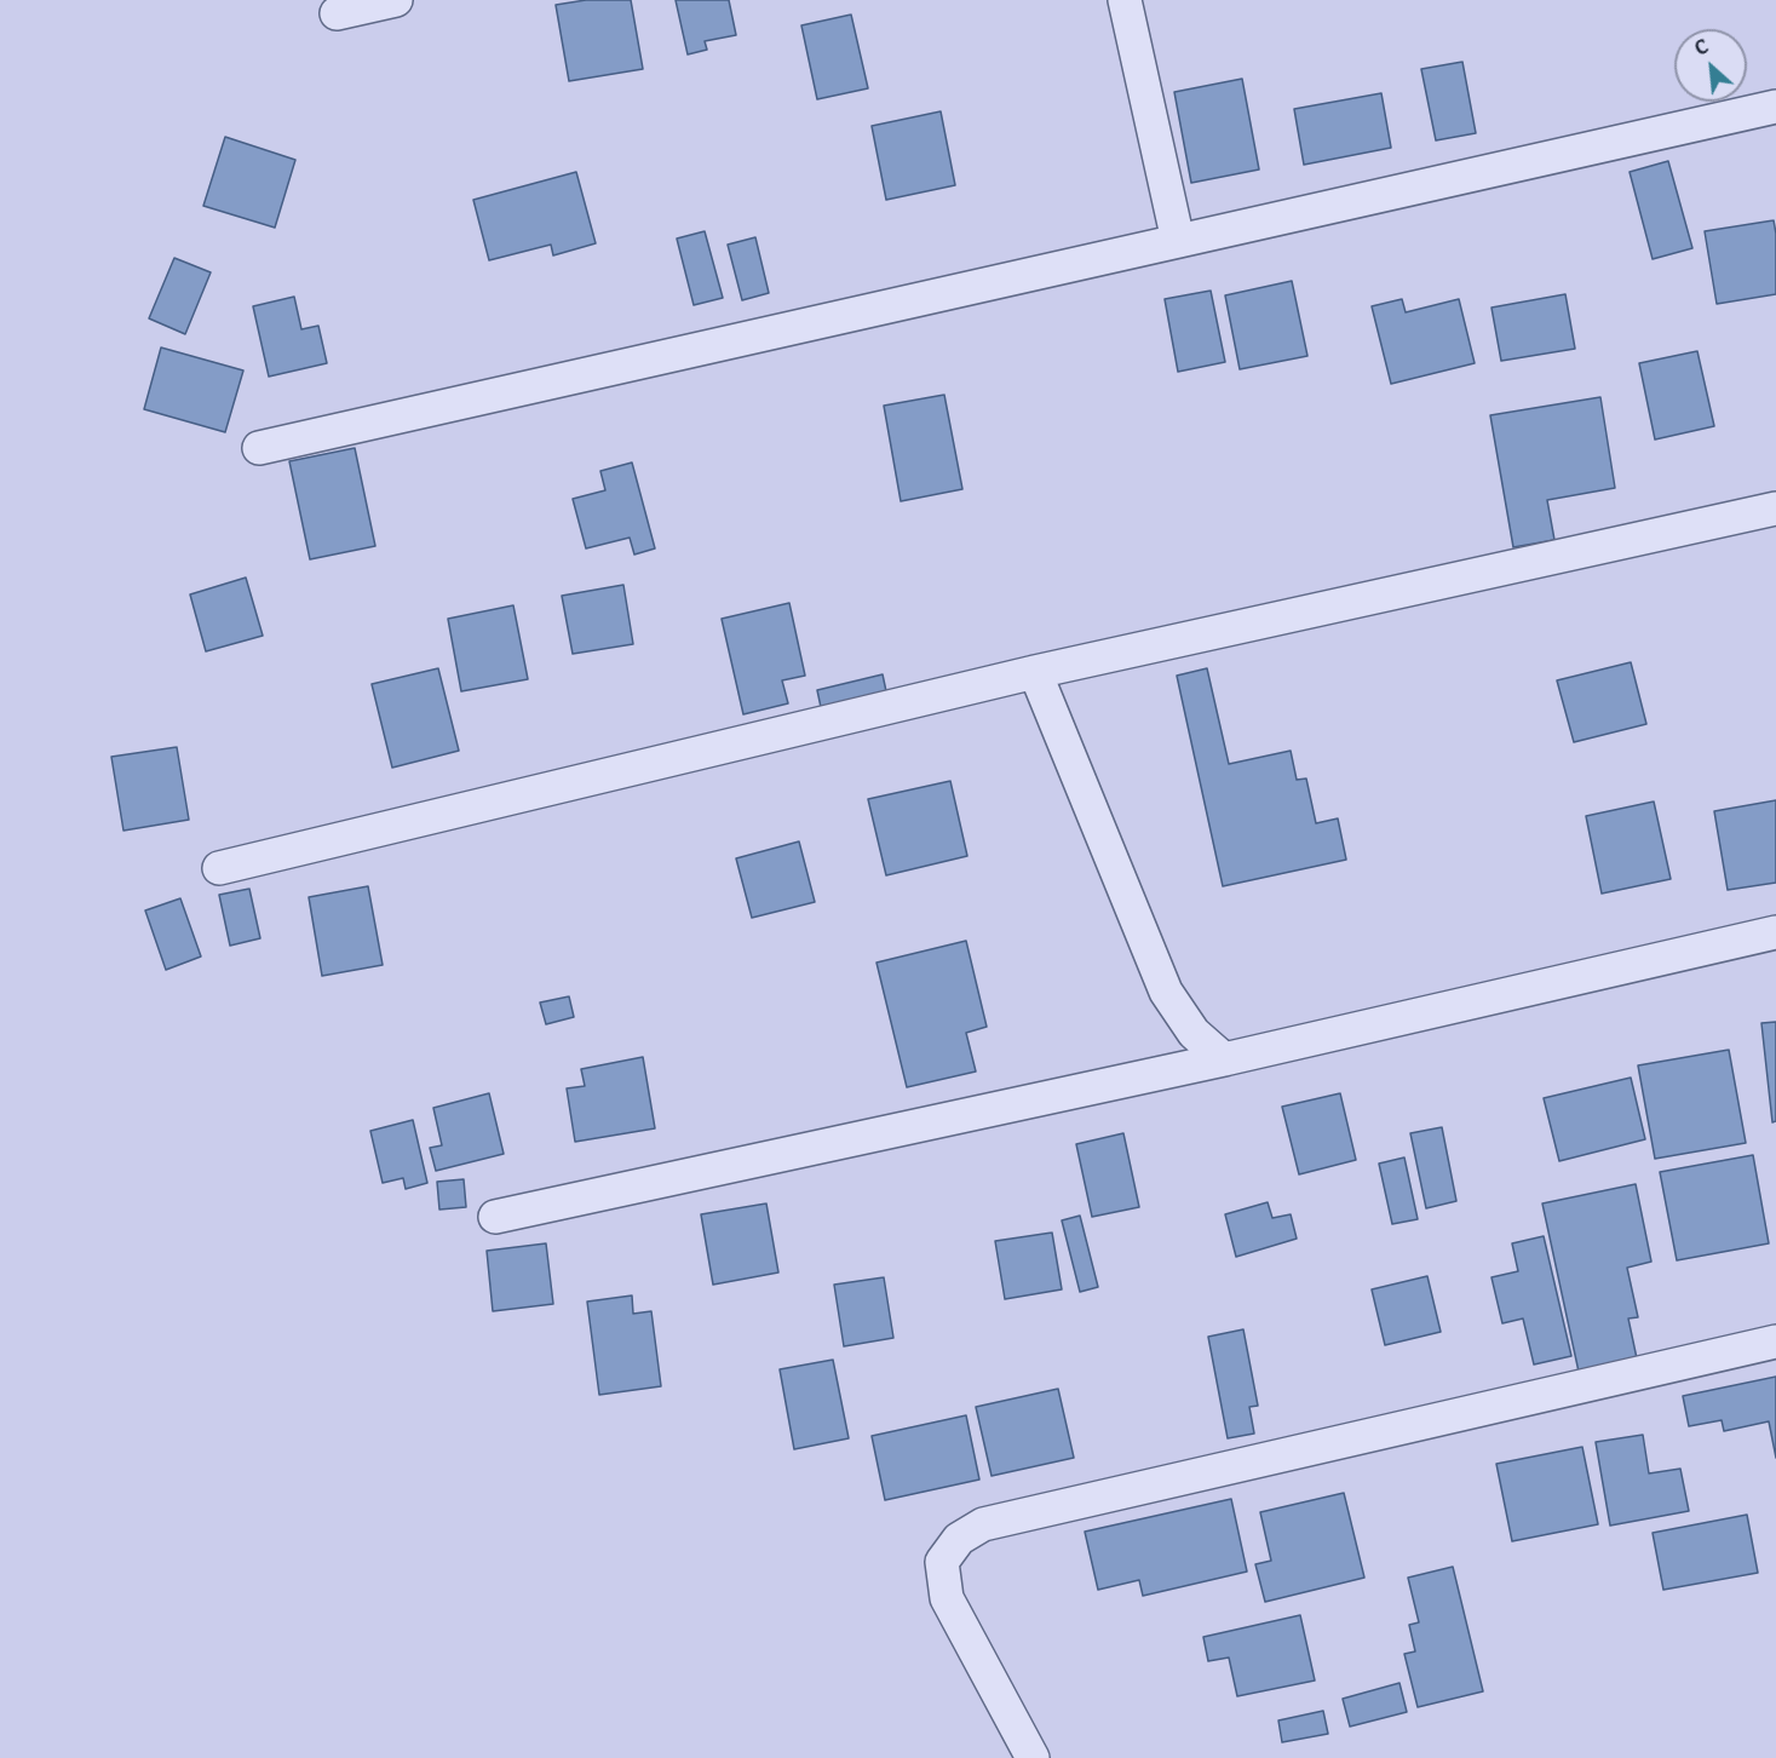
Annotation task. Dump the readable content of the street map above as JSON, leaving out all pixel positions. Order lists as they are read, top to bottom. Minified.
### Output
{"north":"top left"}
